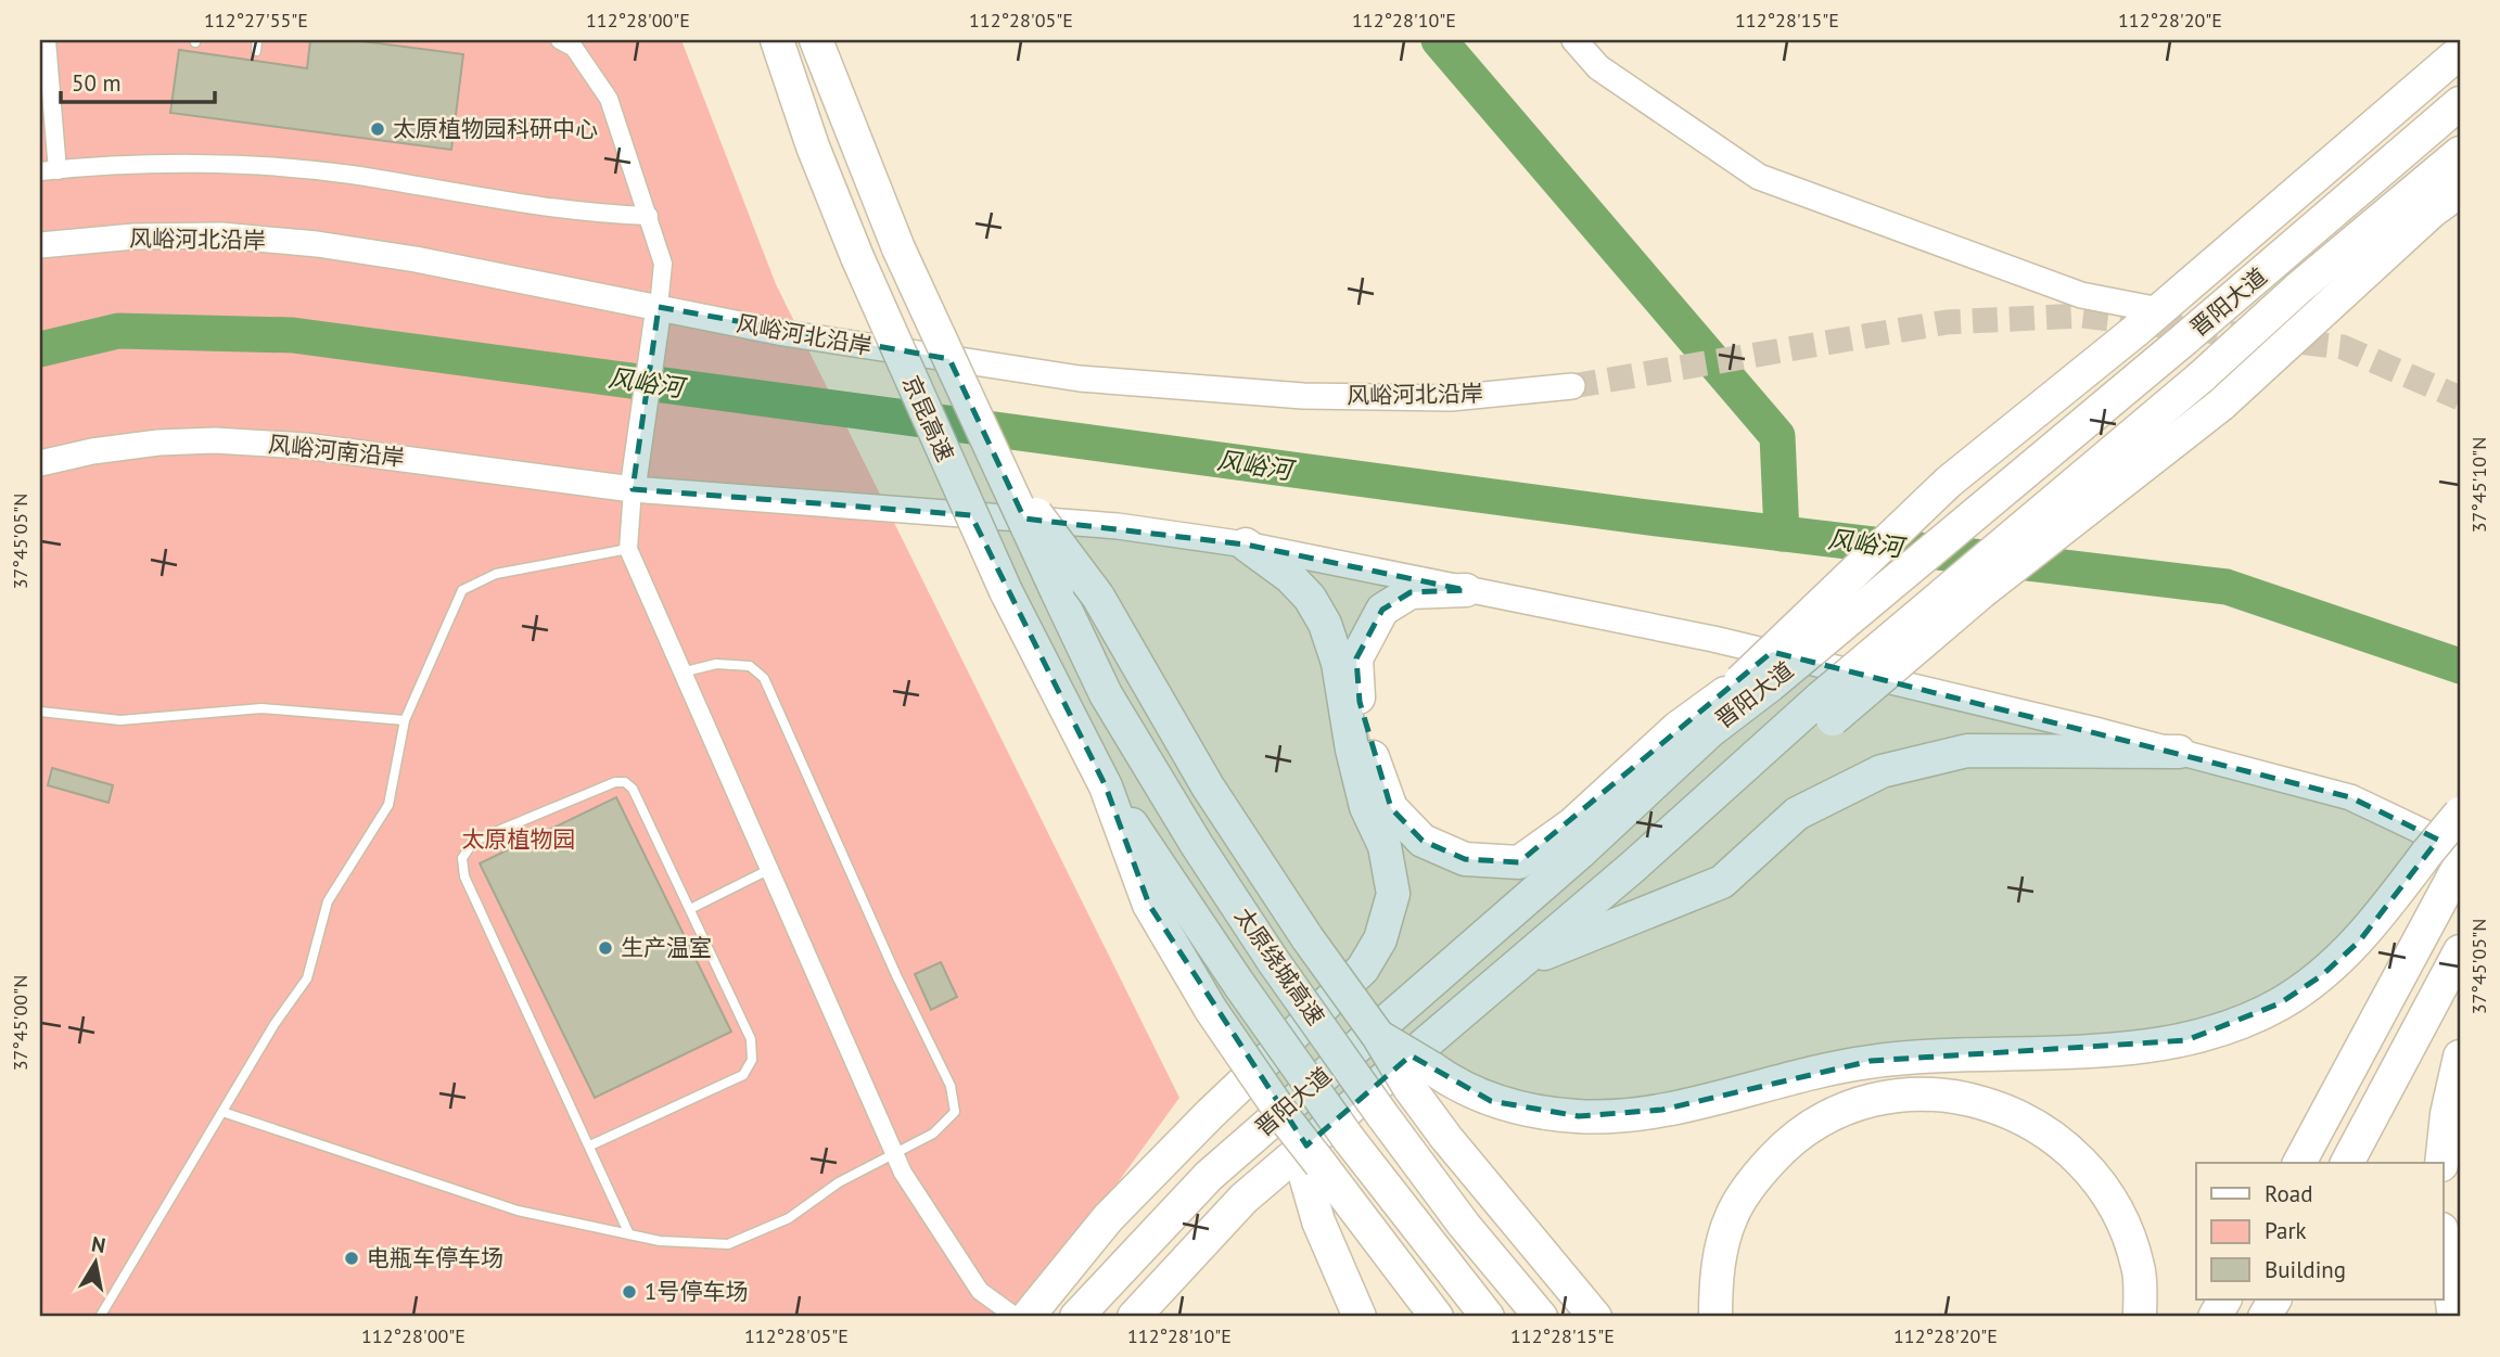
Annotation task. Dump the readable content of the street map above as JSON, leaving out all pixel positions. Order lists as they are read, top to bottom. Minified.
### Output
{"streets":{"highway":["晋阳大道","京昆高速","太原绕城高速"],"street":["风峪河北沿岸","风峪河南沿岸"]},"crossings":[["京昆高速","太原绕城高速"]],"water":["风峪河"],"parks":["太原植物园"],"places":["太原植物园科研中心","生产温室","电瓶车停车场","1号停车场"],"legend":["Road","Park","Building"],"scale_bar":"50 m","north":"top","coordinates":["112°27'55\"E","112°28'00\"E","112°28'05\"E","112°28'10\"E","112°28'15\"E","112°28'20\"E","37°45'10\"N","37°45'05\"N","37°45'00\"N"]}
